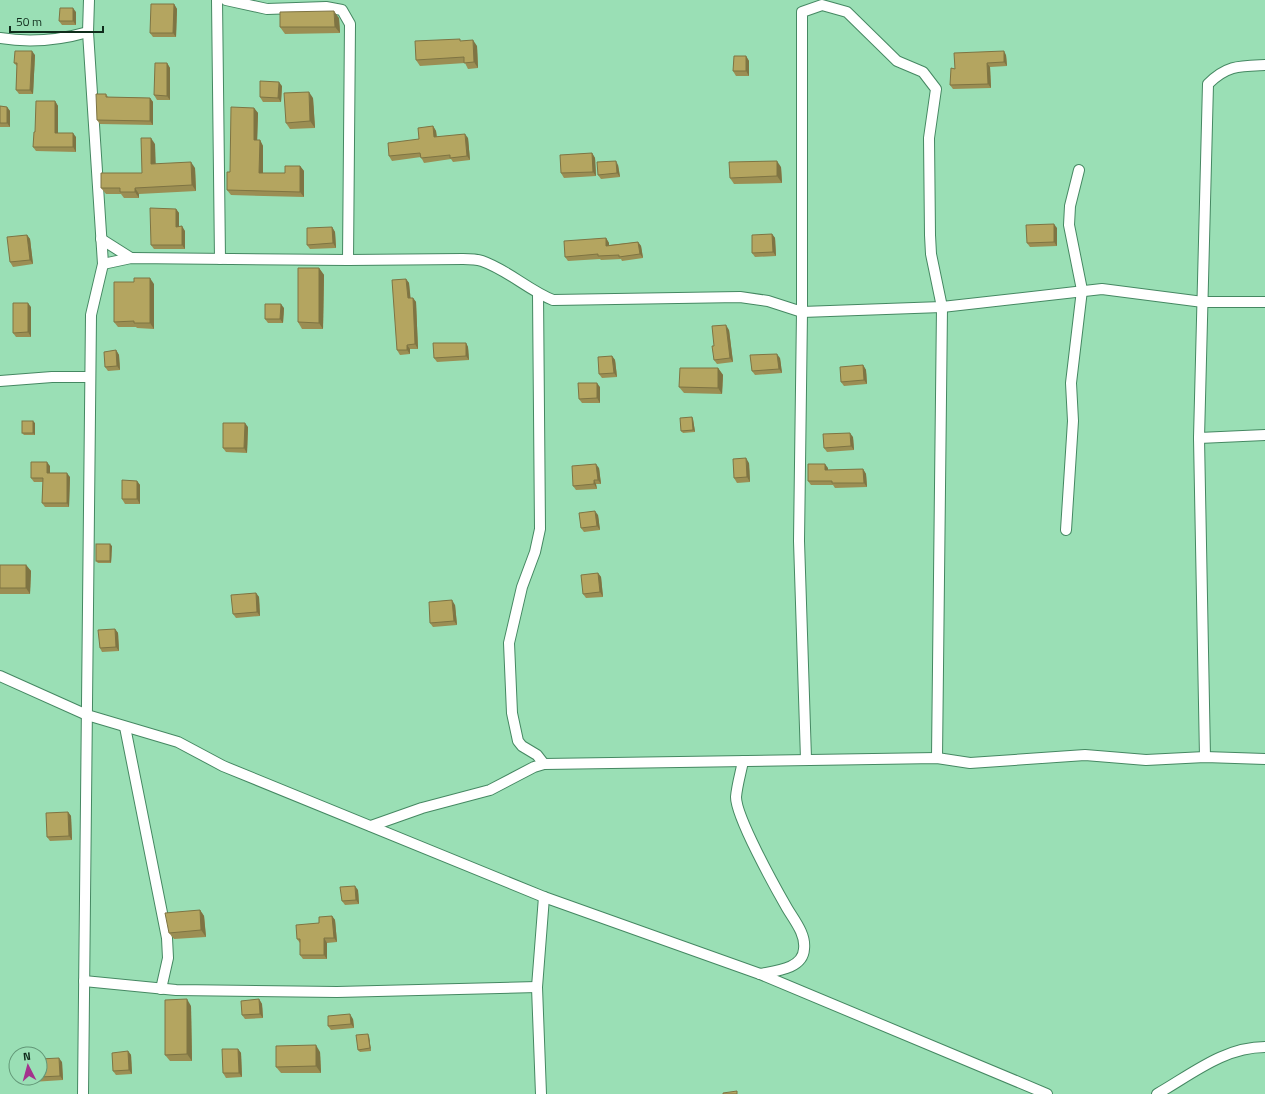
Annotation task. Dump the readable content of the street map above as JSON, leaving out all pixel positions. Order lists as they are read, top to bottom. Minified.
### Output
{"scale_bar":"50 m","north":"top"}
